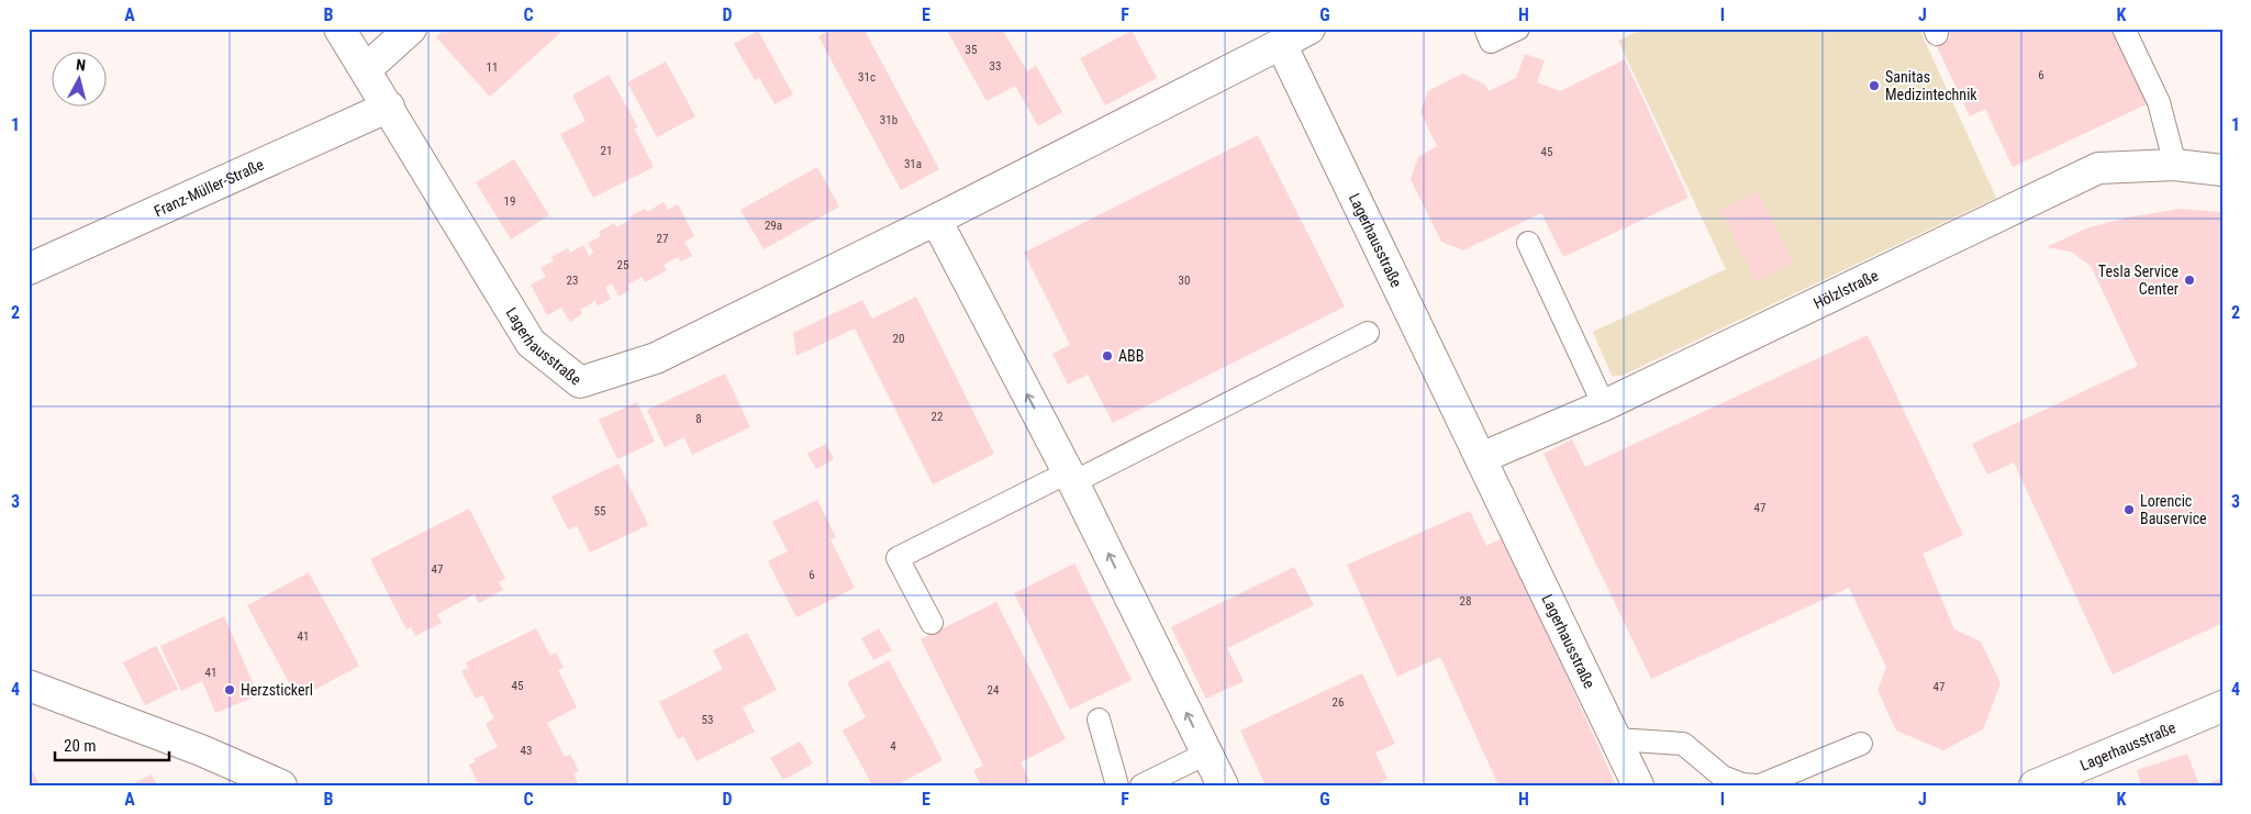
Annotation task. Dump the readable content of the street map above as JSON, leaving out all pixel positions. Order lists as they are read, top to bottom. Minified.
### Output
{"streets":{"street":["Franz-Müller-Straße","Lagerhausstraße","Hölzlstraße"]},"crossings":[["Franz-Müller-Straße","Lagerhausstraße"],["Lagerhausstraße","Hölzlstraße"]],"places":["Sanitas Medizintechnik","Tesla Service Center","ABB","Lorencic Bauservice","Herzstickerl"],"house_numbers":["35","33","11","6","31c","31b","21","45","31a","19","29a","27","25","23","30","20","22","8","47","55","47","6","28","41","41","45","47","24","26","53","4","43"],"scale_bar":"20 m","north":"top","grid":{"columns":["A","B","C","D","E","F","G","H","I","J","K"],"rows":["1","2","3","4"]}}
